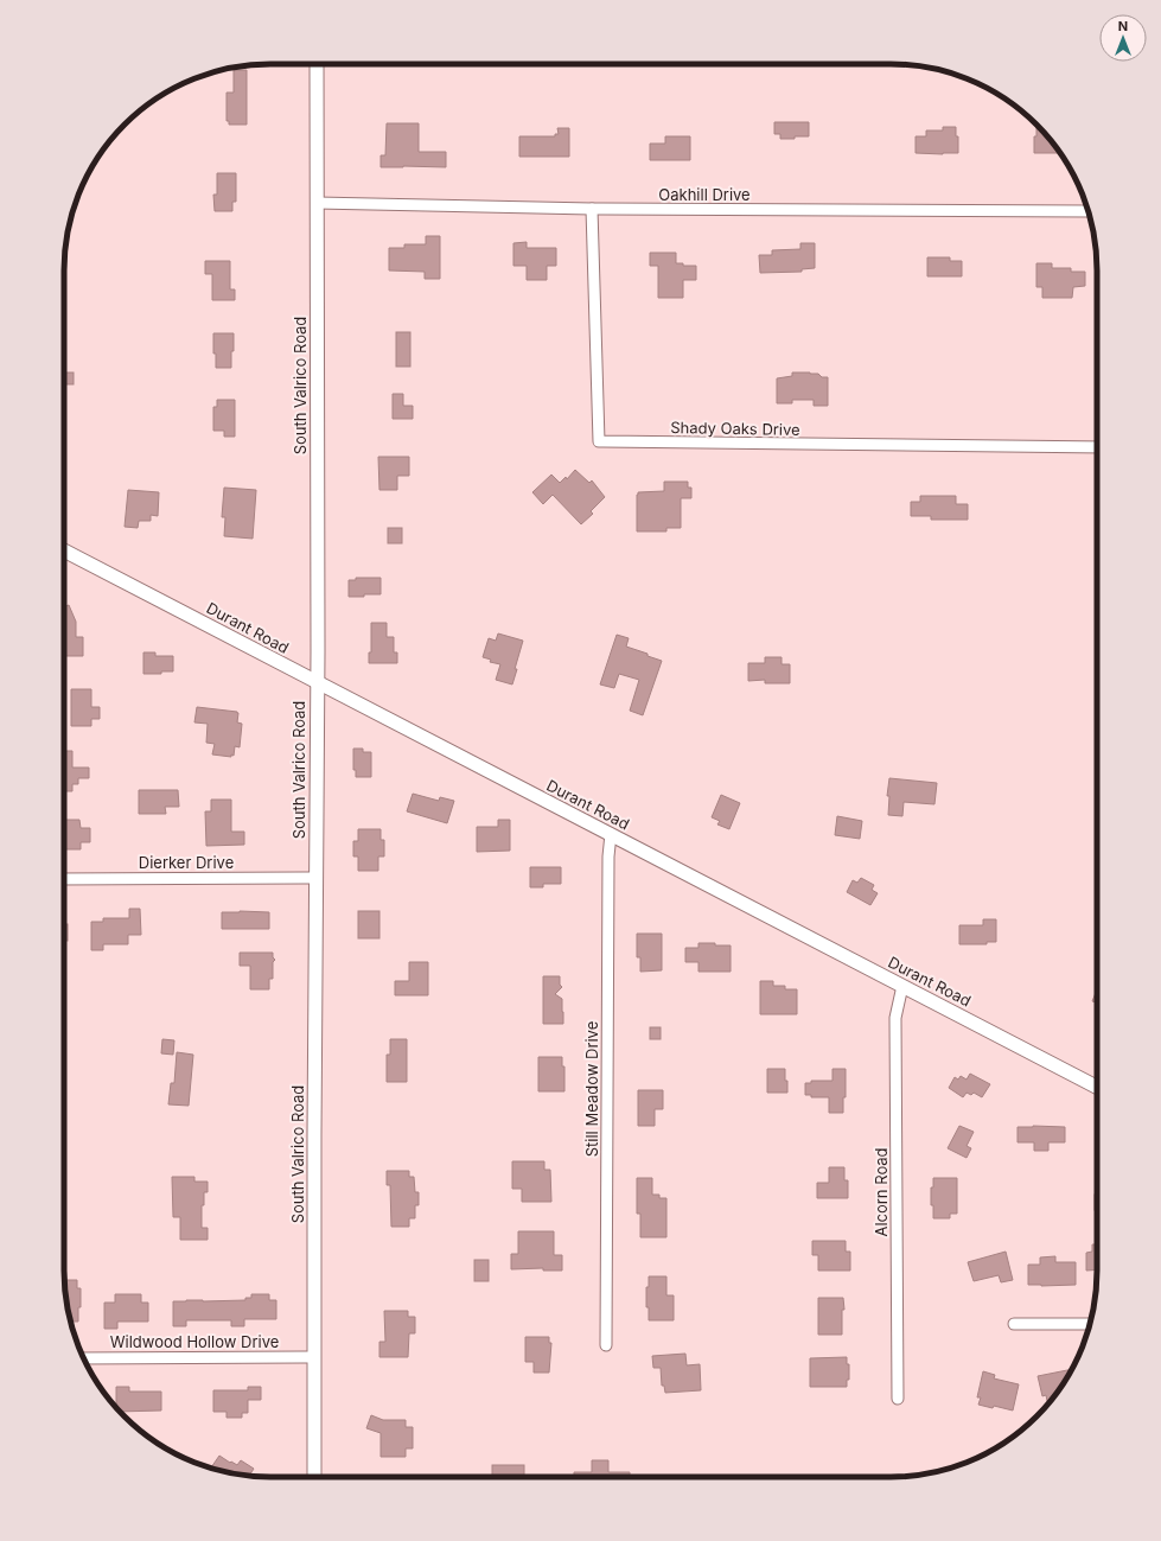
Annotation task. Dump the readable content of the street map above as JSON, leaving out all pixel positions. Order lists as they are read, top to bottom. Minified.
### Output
{"streets":{"street":["Oakhill Drive","South Valrico Road","Shady Oaks Drive","Durant Road","Dierker Drive","Still Meadow Drive","Alcorn Road","Wildwood Hollow Drive"]},"crossings":[["Oakhill Drive","South Valrico Road"],["Oakhill Drive","Shady Oaks Drive"],["South Valrico Road","Durant Road"],["South Valrico Road","Dierker Drive"],["South Valrico Road","Wildwood Hollow Drive"],["Durant Road","Still Meadow Drive"],["Durant Road","Alcorn Road"]],"north":"top"}
